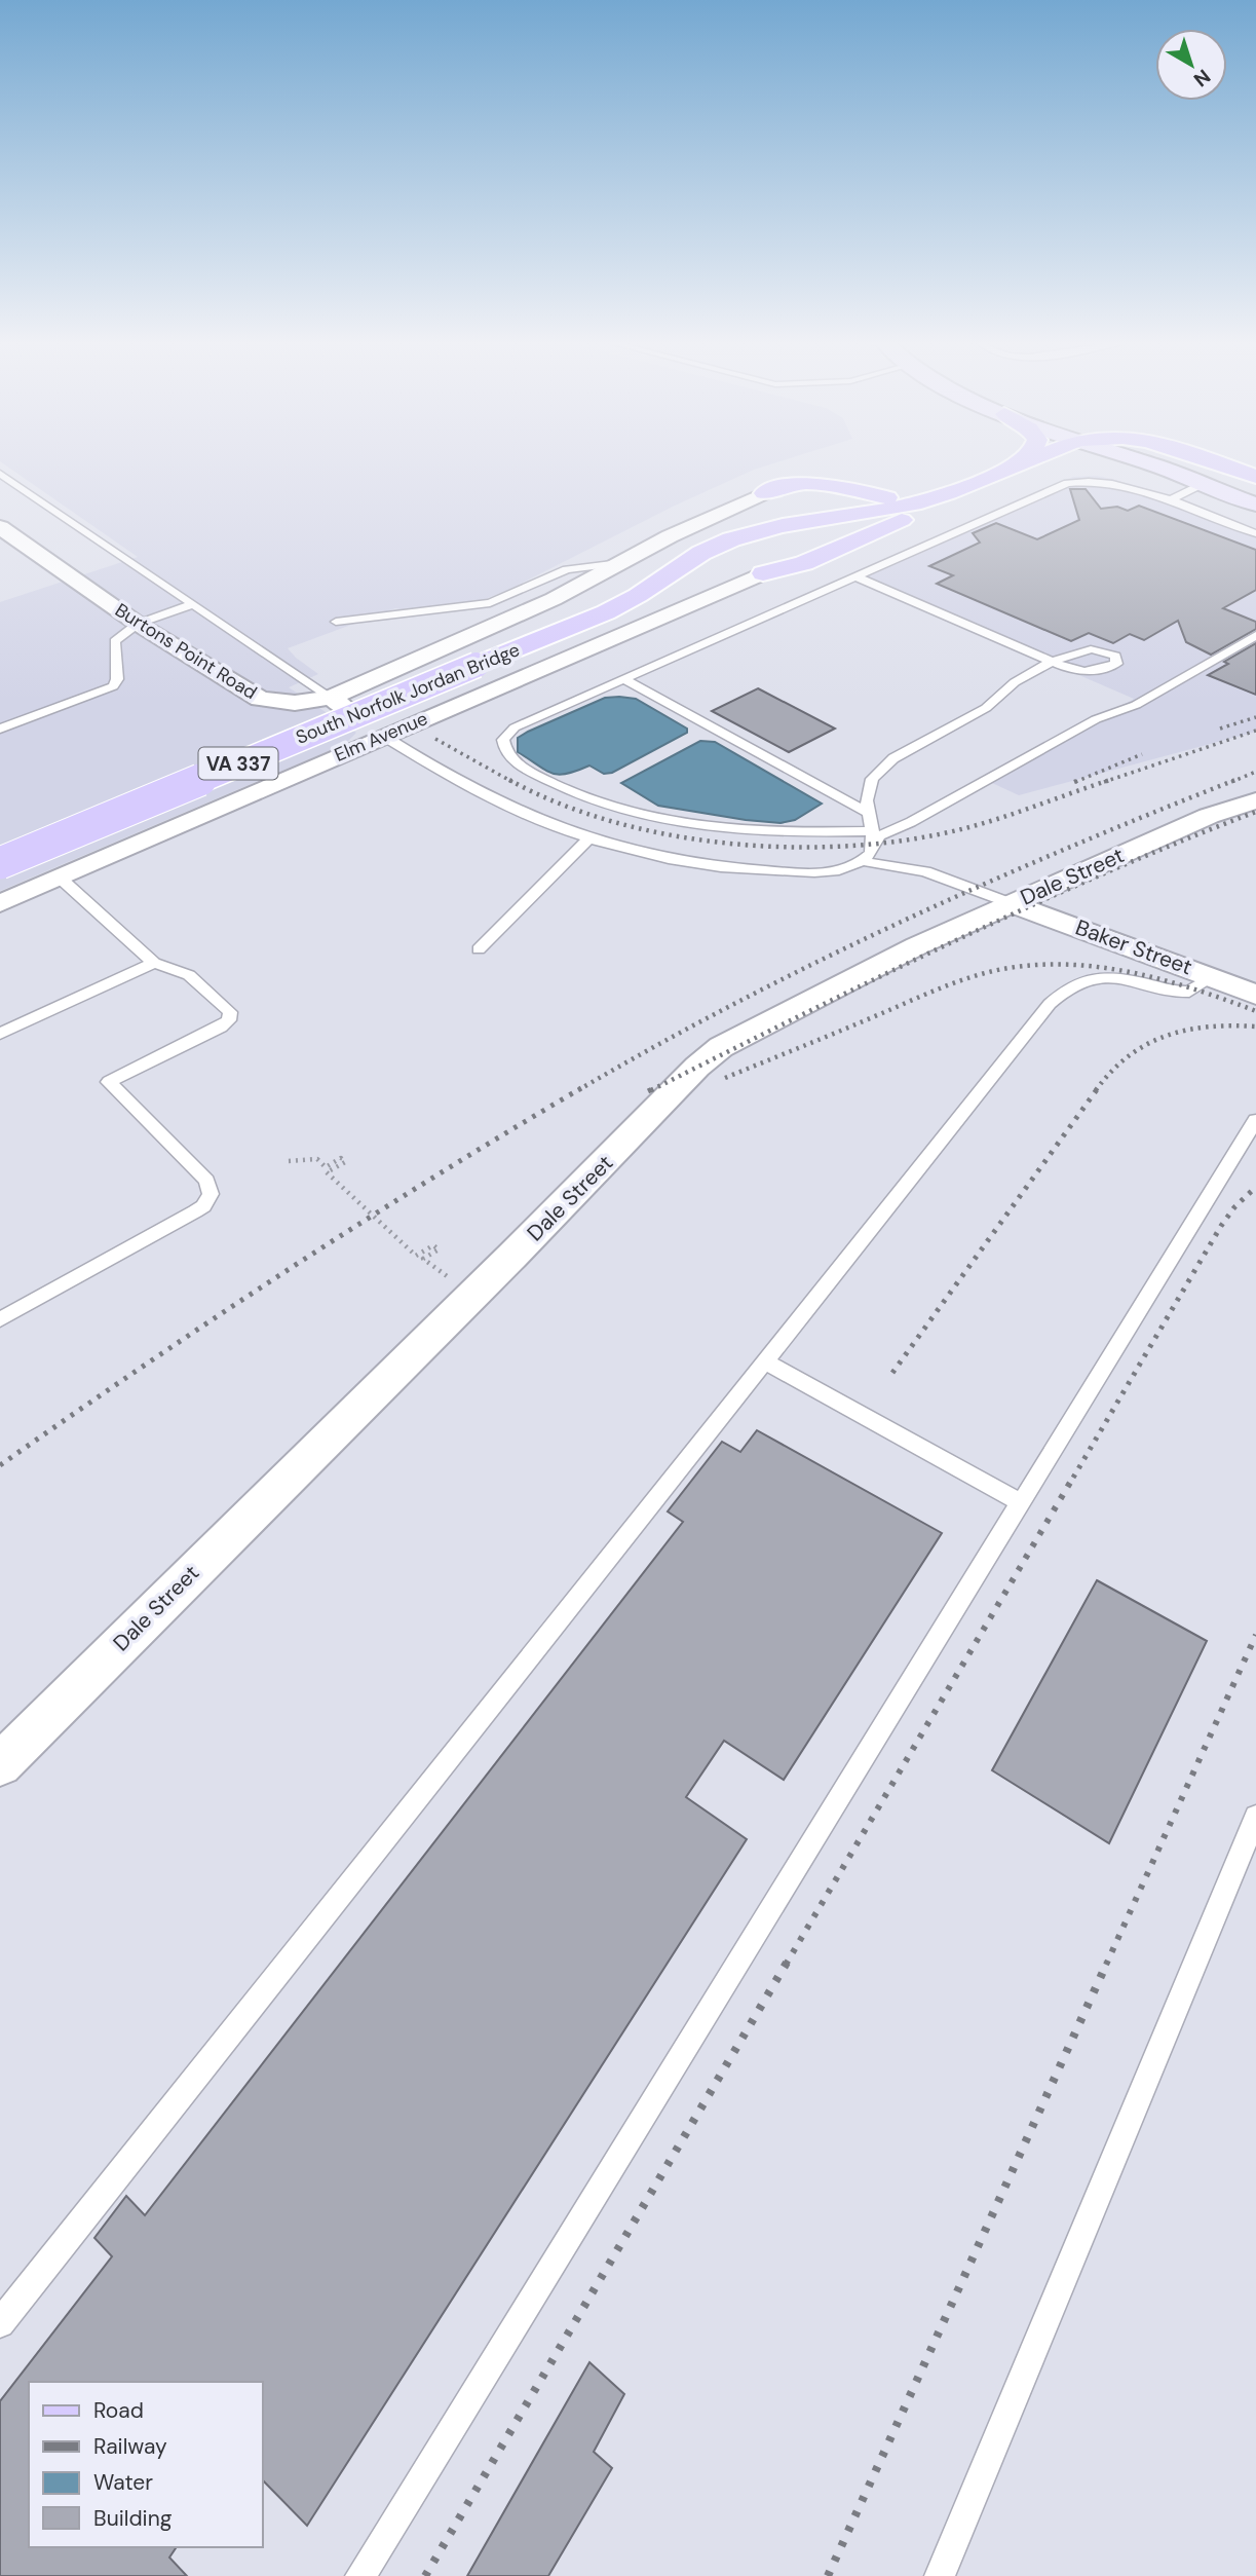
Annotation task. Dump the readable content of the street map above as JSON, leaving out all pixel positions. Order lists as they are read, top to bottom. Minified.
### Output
{"streets":{"main road":["South Norfolk Jordan Bridge","VA 337"],"street":["Burtons Point Road","Elm Avenue","Dale Street","Baker Street"]},"crossings":[["South Norfolk Jordan Bridge","VA 337"],["Dale Street","Baker Street"]],"legend":["Road","Railway","Water","Building"],"north":"bottom right"}
